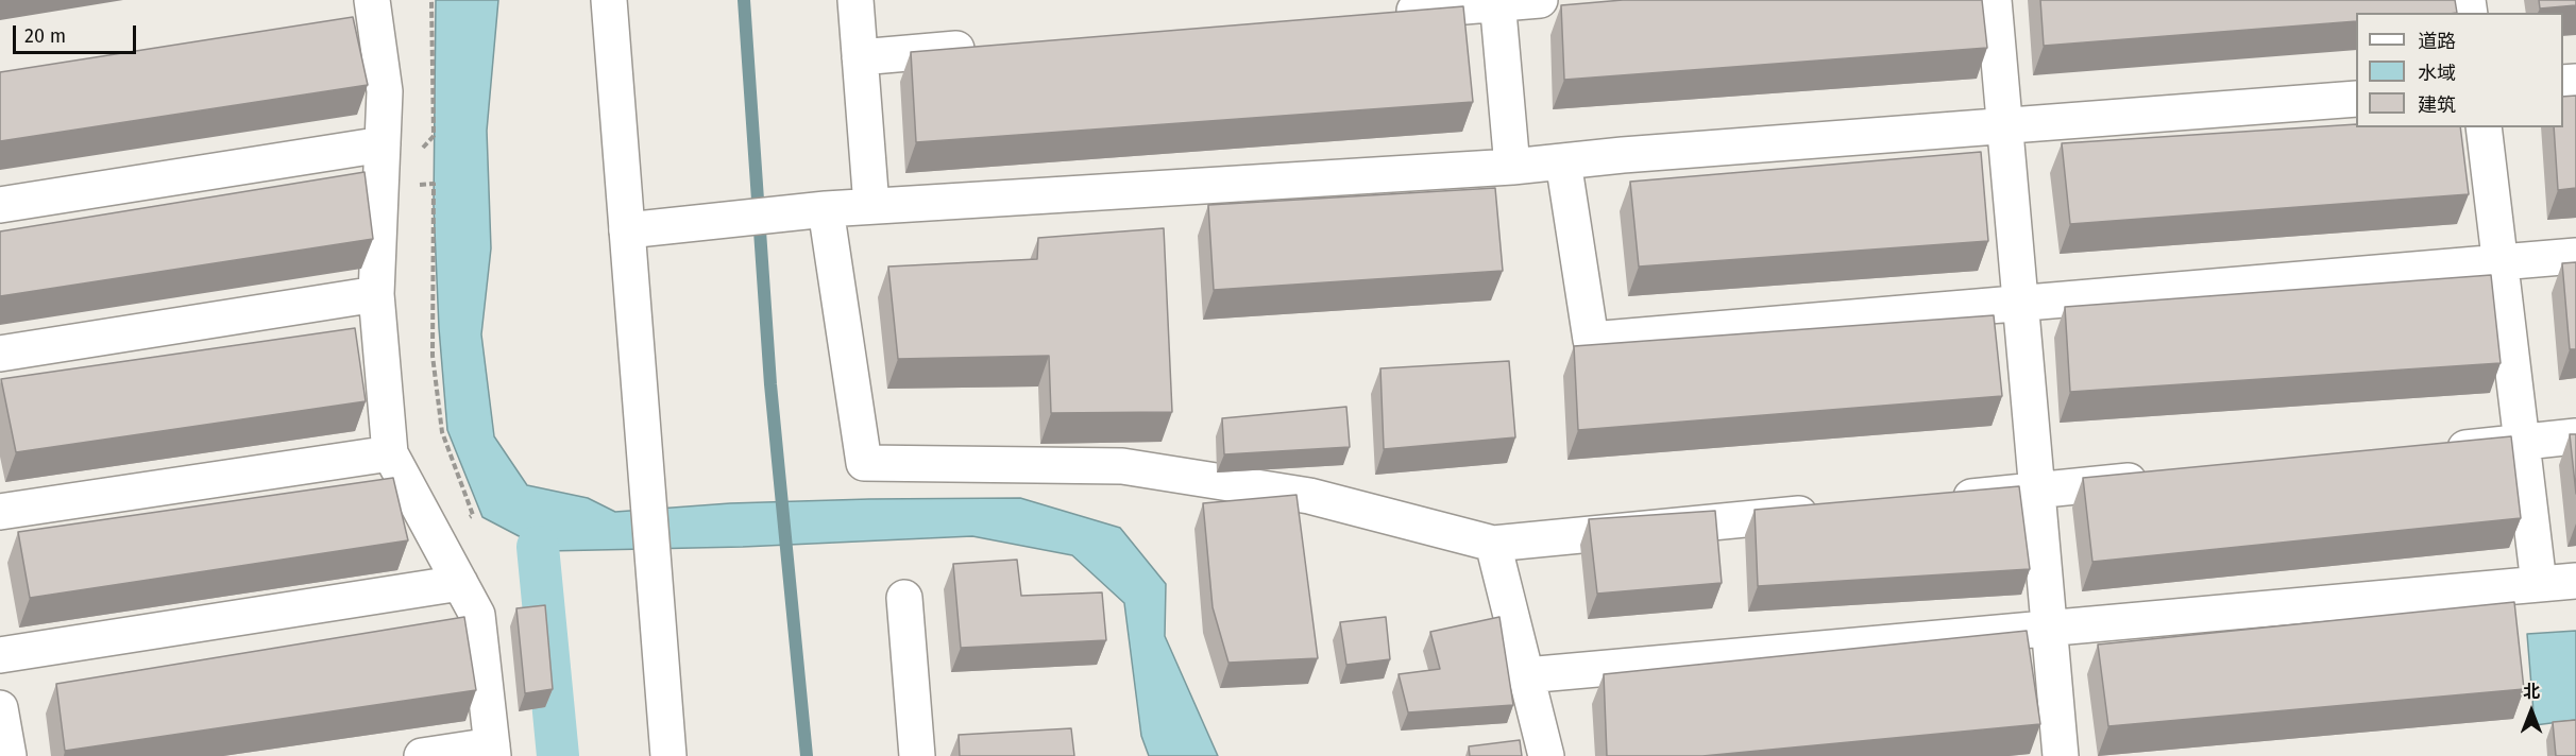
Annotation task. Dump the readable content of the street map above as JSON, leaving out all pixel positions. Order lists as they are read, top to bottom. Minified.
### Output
{"legend":["道路","水域","建筑"],"scale_bar":"20 m","north":"top"}
